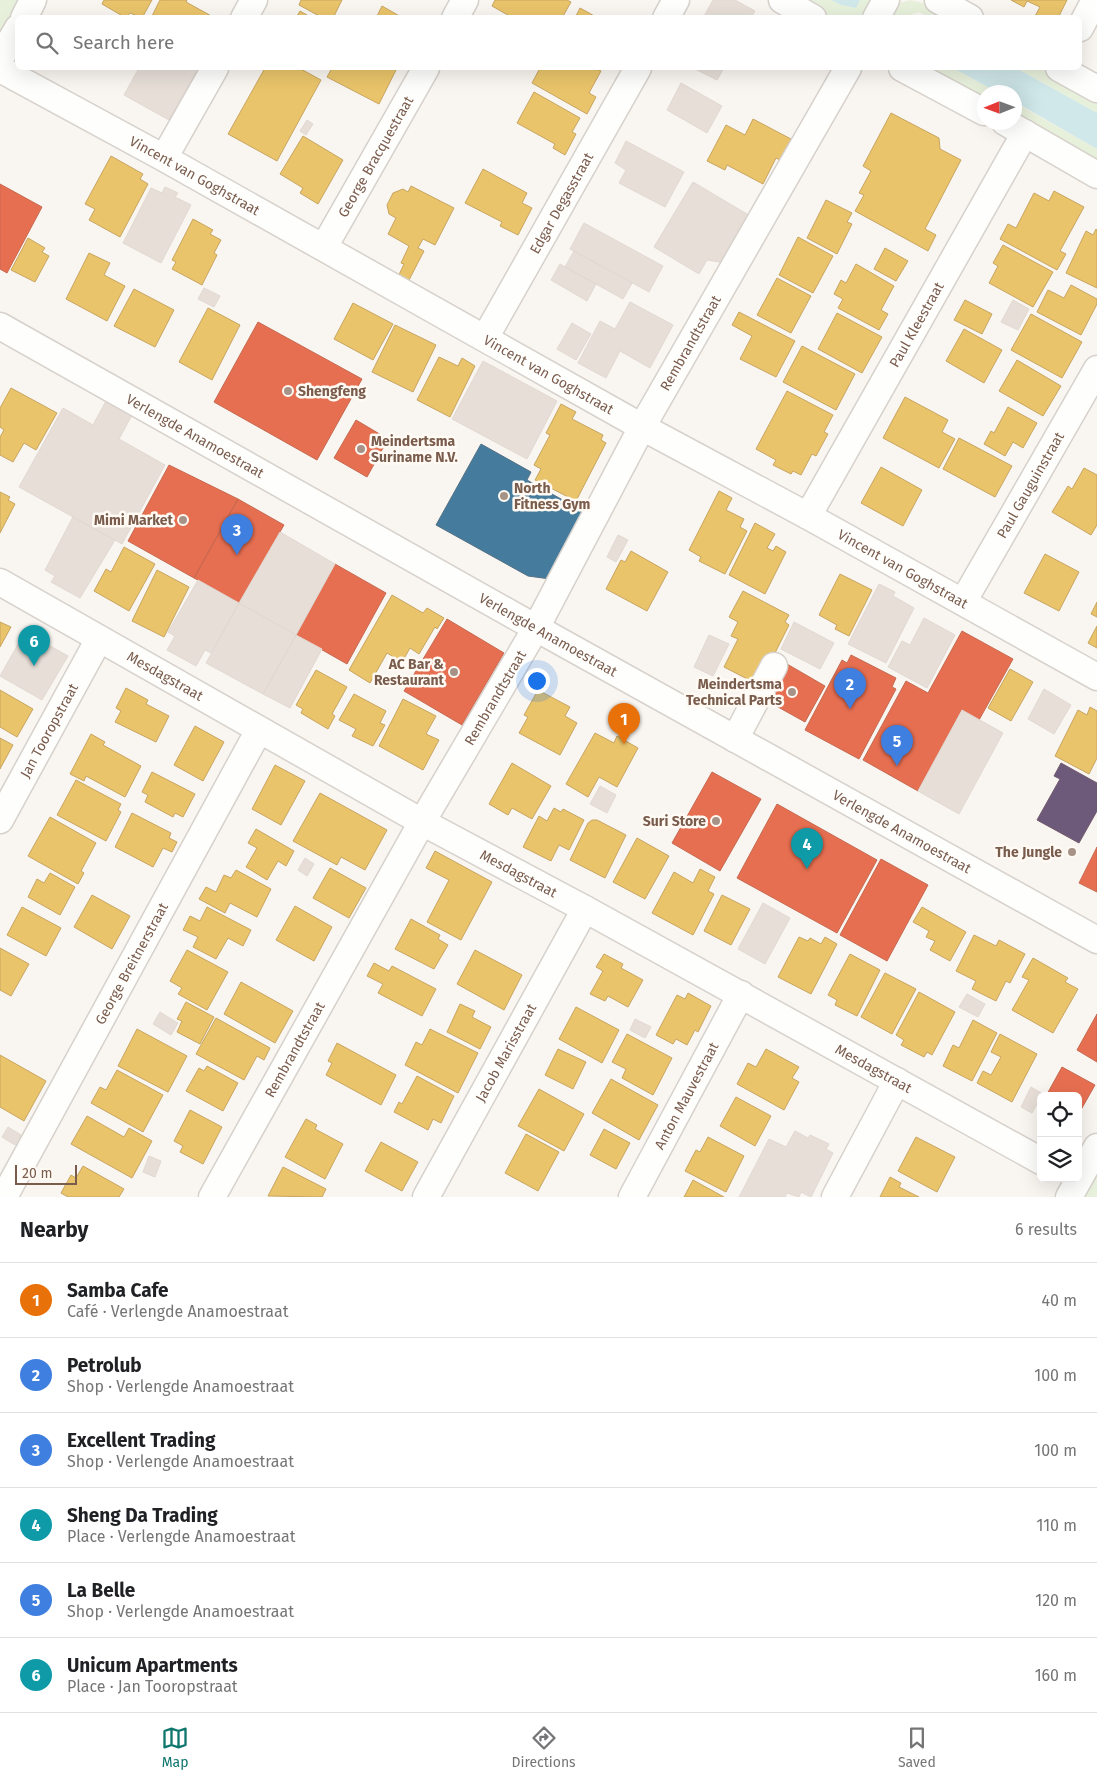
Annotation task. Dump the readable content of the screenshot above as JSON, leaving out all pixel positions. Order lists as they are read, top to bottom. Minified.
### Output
{"streets":{"street":["George Bracquestraat","Vincent van Goghstraat","Edgar Degasstraat","Paul Kleestraat","Rembrandtstraat","Verlengde Anamoestraat","Paul Gauguinstraat","Mesdagstraat","Jan Tooropstraat","George Breitnerstraat","Jacob Marisstraat","Anton Mauvestraat"]},"crossings":[["George Bracquestraat","Vincent van Goghstraat"],["Vincent van Goghstraat","Edgar Degasstraat"],["Vincent van Goghstraat","Paul Kleestraat"],["Vincent van Goghstraat","Rembrandtstraat"],["Vincent van Goghstraat","Paul Gauguinstraat"],["Rembrandtstraat","Verlengde Anamoestraat"],["Rembrandtstraat","Mesdagstraat"],["Mesdagstraat","Jan Tooropstraat"],["Mesdagstraat","George Breitnerstraat"],["Mesdagstraat","Jacob Marisstraat"],["Mesdagstraat","Anton Mauvestraat"]],"places":["Shengfeng","Meindertsma Suriname N.V.","North Fitness Gym","Mimi Market","AC Bar & Restaurant","Meindertsma Technical Parts","Suri Store","The Jungle"],"scale_bar":"20 m","north":"left","page":{"search":"Search here","pins":["3","6","2","1","5","4"],"scale":"20 m","heading":["Nearby","6 results"],"list":[{"mark":"1","name":"Samba Cafe","note":"Café · Verlengde Anamoestraat","value":"40 m"},{"mark":"2","name":"Petrolub","note":"Shop · Verlengde Anamoestraat","value":"100 m"},{"mark":"3","name":"Excellent Trading","note":"Shop · Verlengde Anamoestraat","value":"100 m"},{"mark":"4","name":"Sheng Da Trading","note":"Place · Verlengde Anamoestraat","value":"110 m"},{"mark":"5","name":"La Belle","note":"Shop · Verlengde Anamoestraat","value":"120 m"},{"mark":"6","name":"Unicum Apartments","note":"Place · Jan Tooropstraat","value":"160 m"}],"nav":["Map","Directions","Saved"]}}
